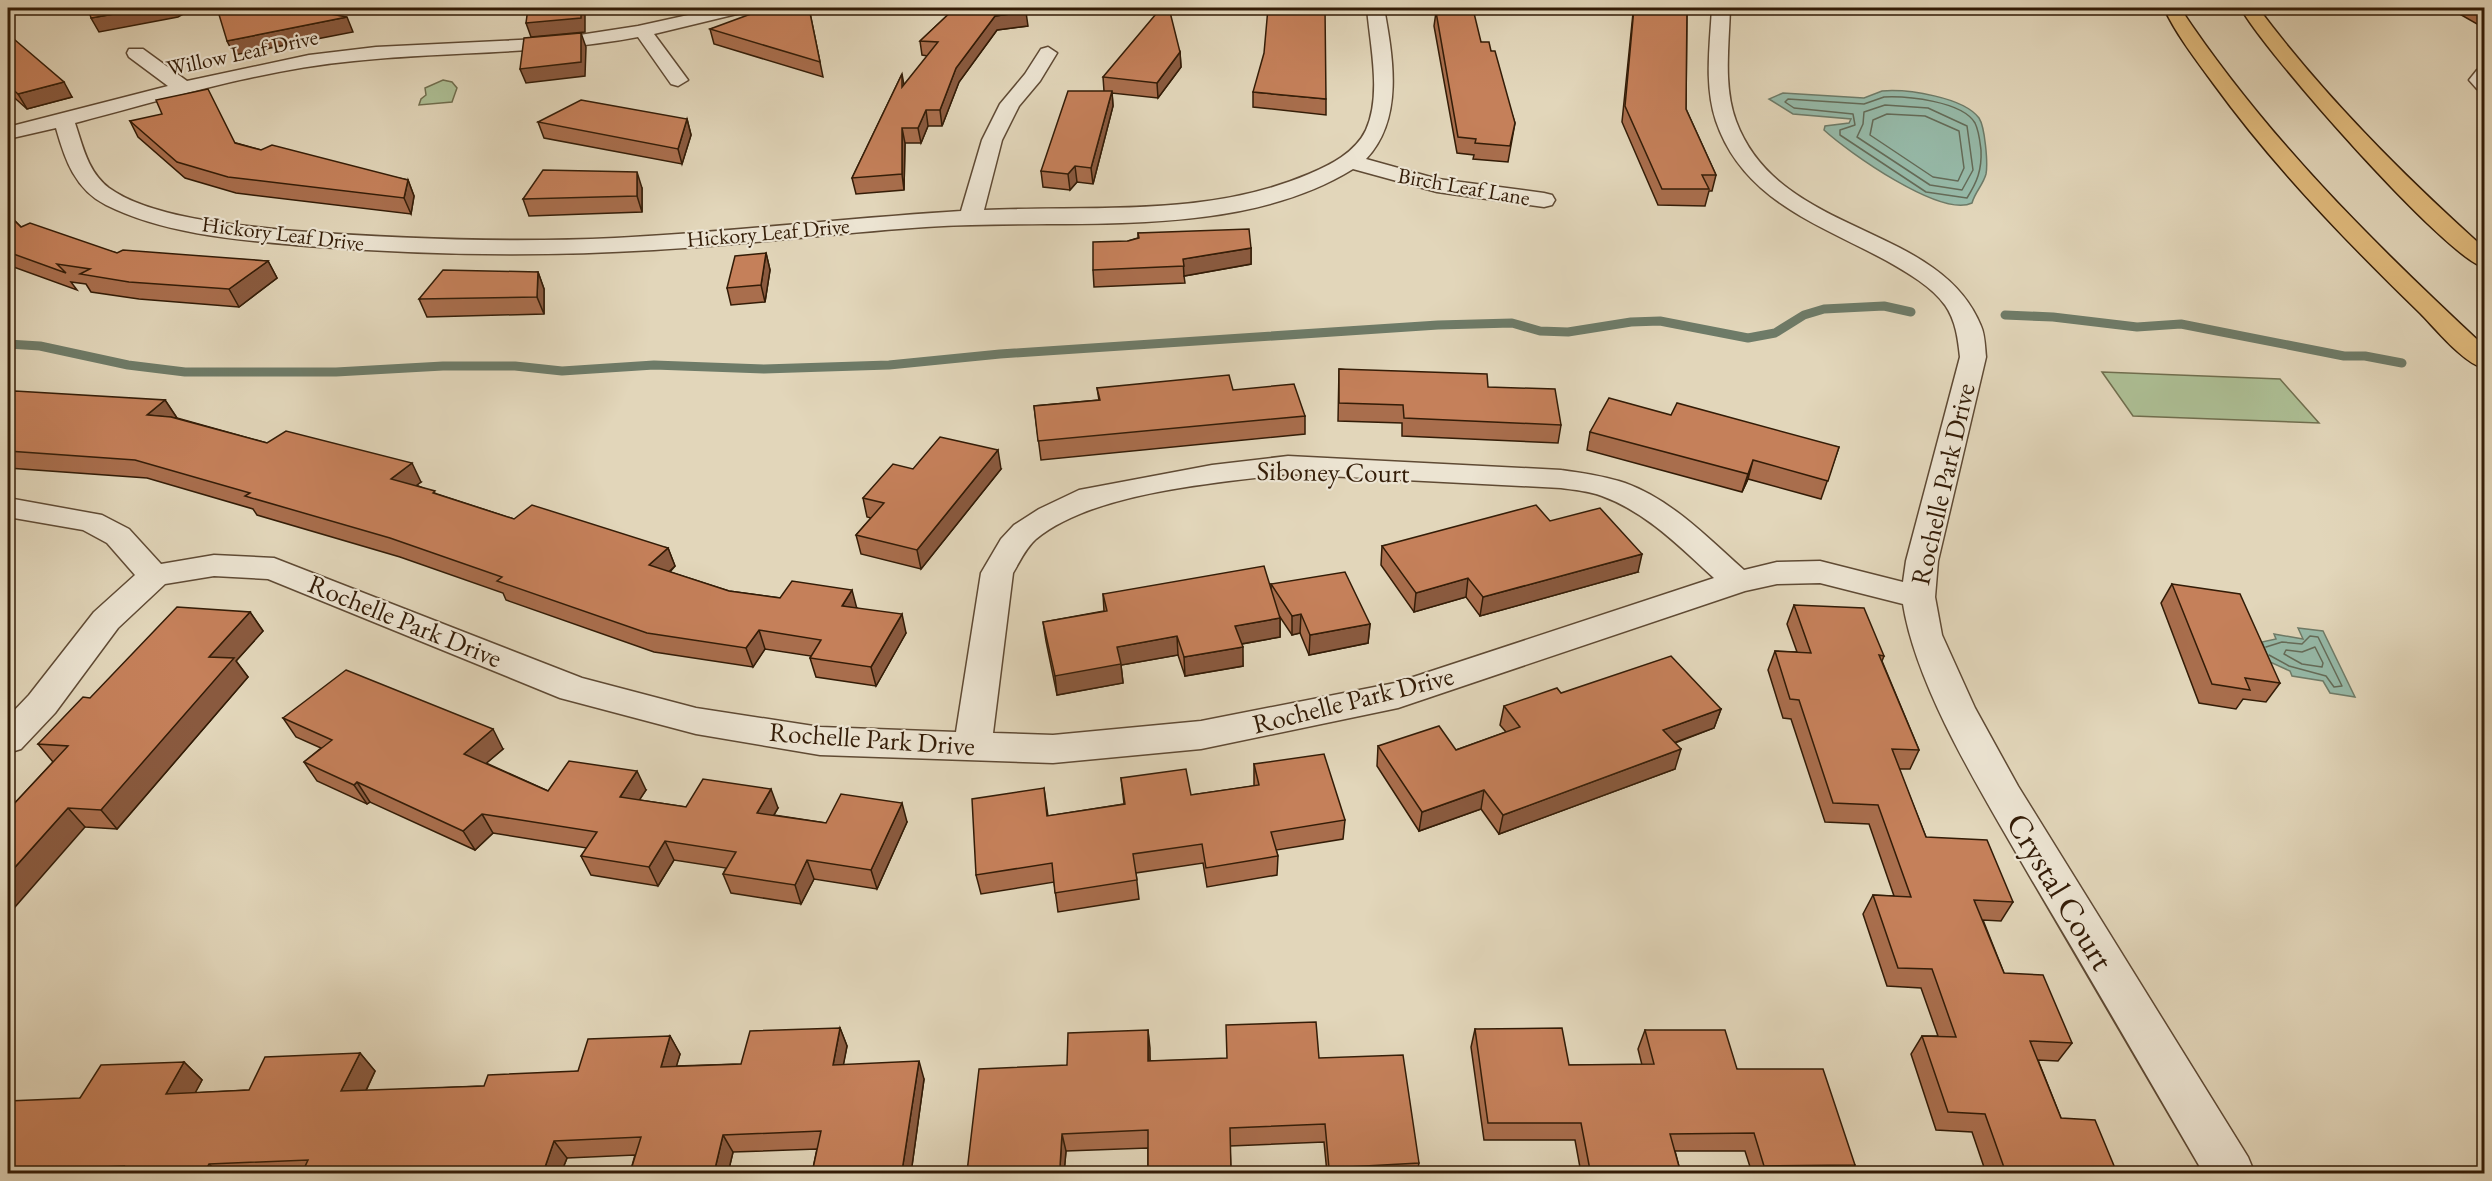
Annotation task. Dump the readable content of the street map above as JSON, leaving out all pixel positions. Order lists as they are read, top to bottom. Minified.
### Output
{"streets":{"street":["Willow Leaf Drive","Birch Leaf Lane","Hickory Leaf Drive","Siboney Court","Rochelle Park Drive","Crystal Court"]},"crossings":[["Willow Leaf Drive","Hickory Leaf Drive"],["Birch Leaf Lane","Hickory Leaf Drive"],["Siboney Court","Rochelle Park Drive"],["Rochelle Park Drive","Crystal Court"]]}
